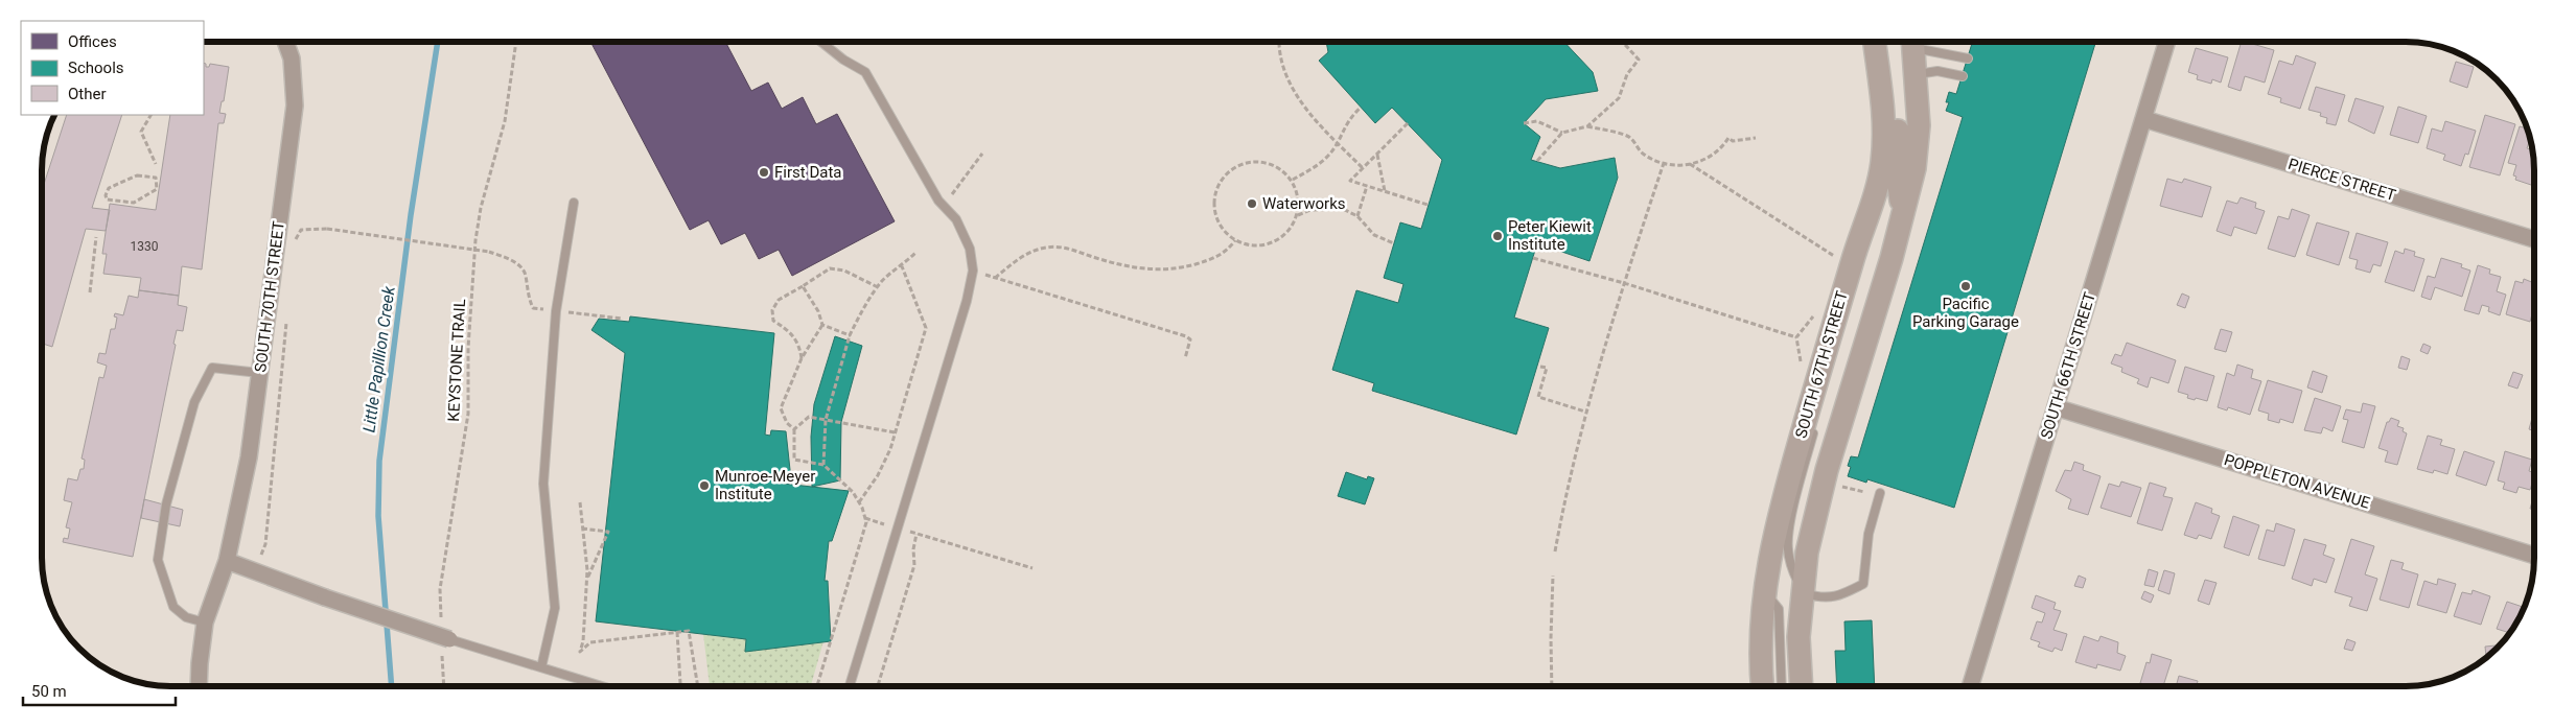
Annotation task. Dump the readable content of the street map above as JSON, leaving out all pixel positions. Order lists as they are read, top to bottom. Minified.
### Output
{"streets":{"main road":["SOUTH 67TH STREET"],"street":["PIERCE STREET","SOUTH 70TH STREET","SOUTH 66TH STREET","POPPLETON AVENUE"],"path":["KEYSTONE TRAIL"]},"crossings":[["PIERCE STREET","SOUTH 66TH STREET"],["SOUTH 66TH STREET","POPPLETON AVENUE"]],"water":["Little Papillion Creek"],"places":["First Data","Waterworks","Peter Kiewit Institute","Pacific Parking Garage","Munroe-Meyer Institute"],"house_numbers":["1330"],"legend":["Offices","Schools","Other"],"scale_bar":"50 m"}
